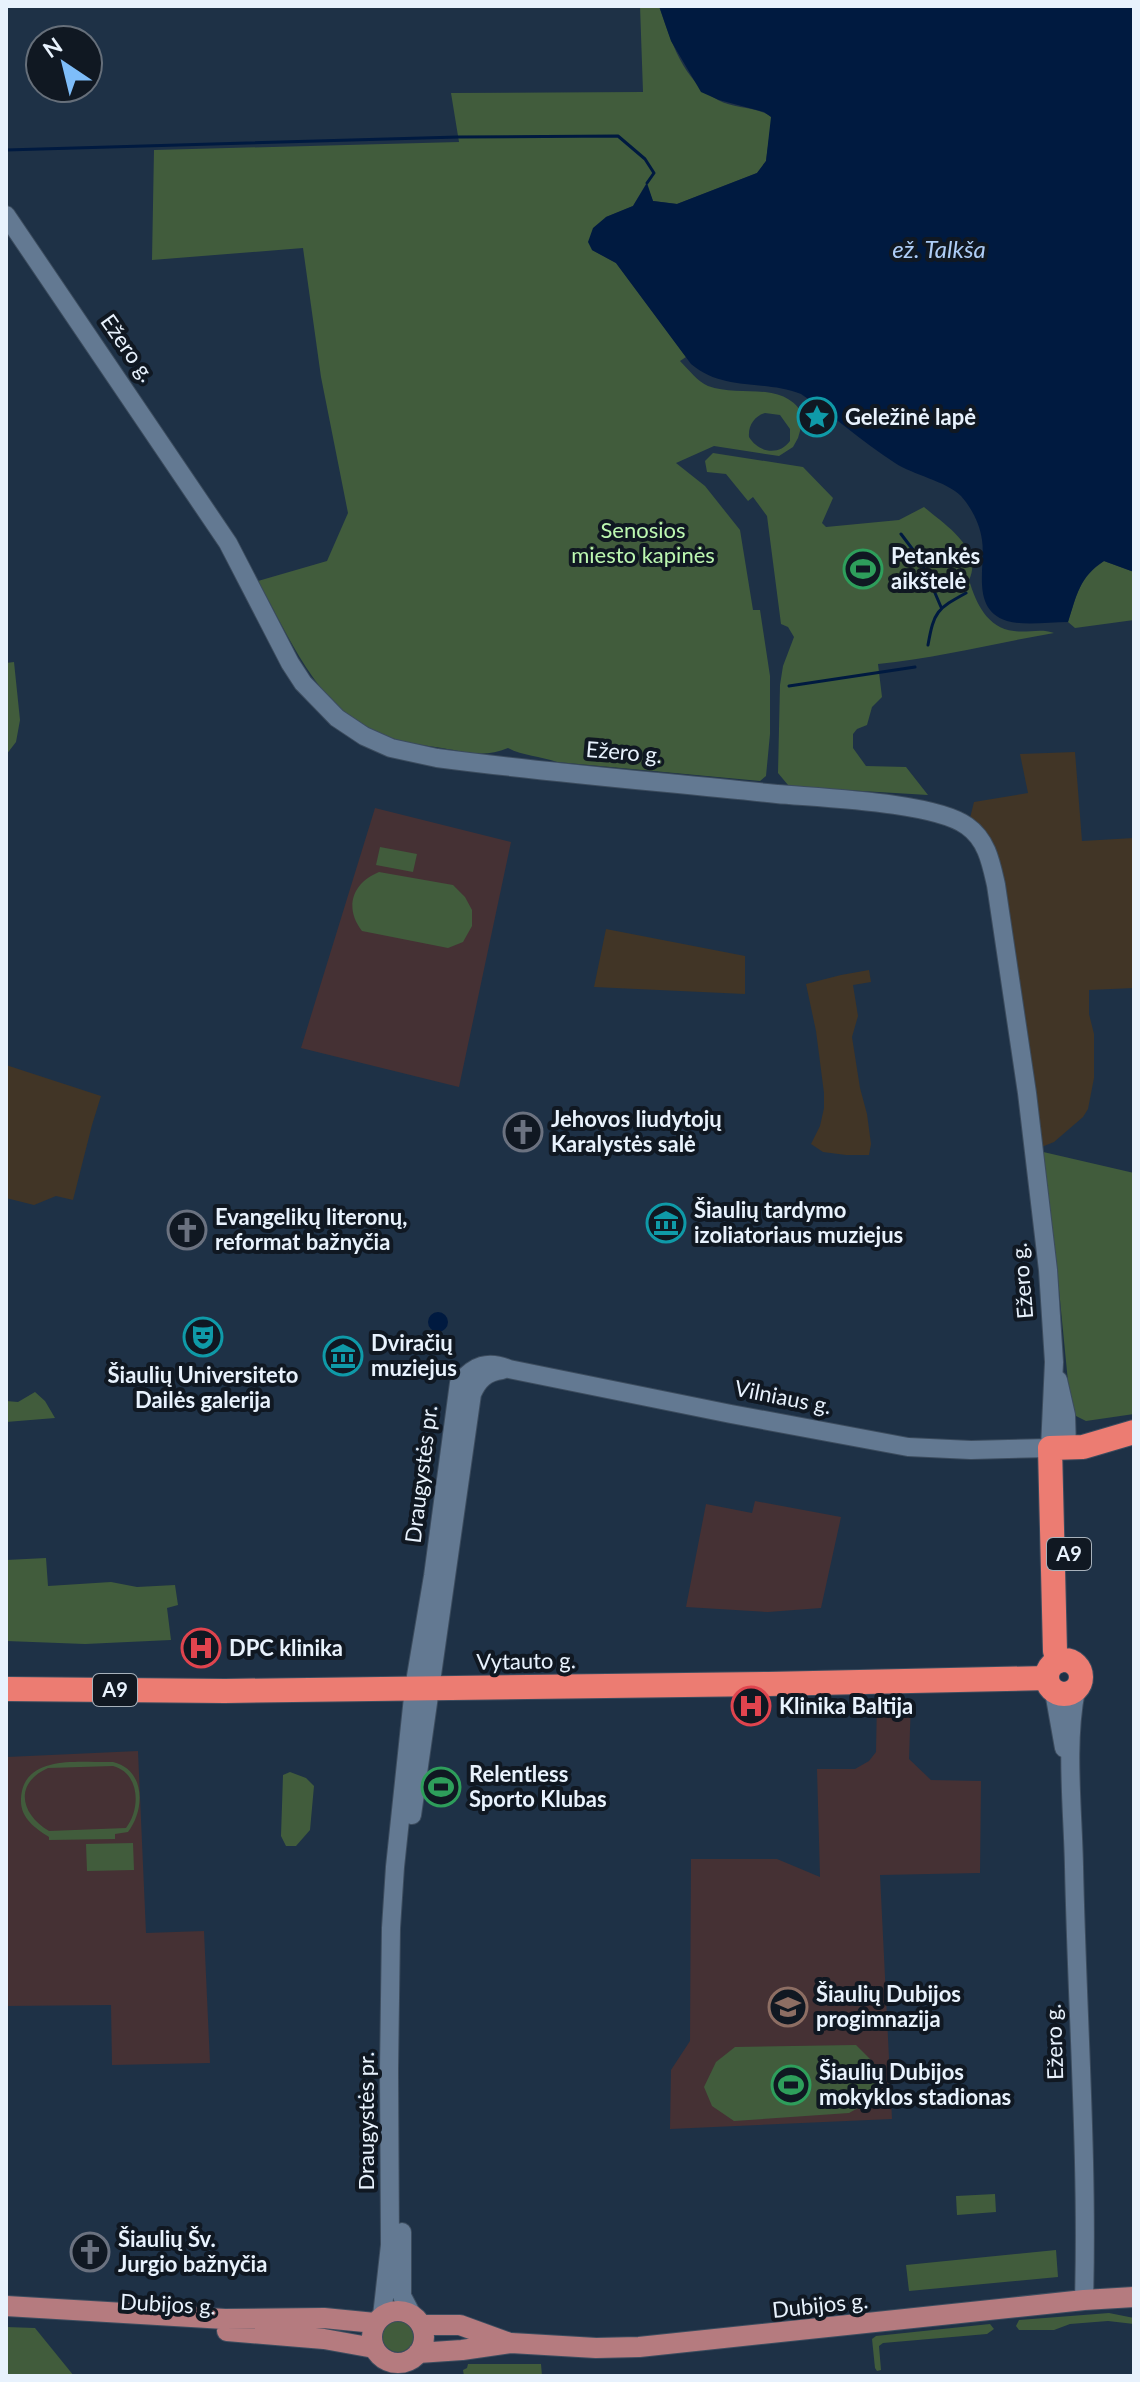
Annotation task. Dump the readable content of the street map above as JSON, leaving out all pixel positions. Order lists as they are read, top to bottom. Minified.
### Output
{"streets":{"highway":["Ežero g.","Vilniaus g.","A9","Vytauto g."],"main road":["Draugystės pr.","Dubijos g."]},"crossings":[["Ežero g.","Vilniaus g."],["Ežero g.","Vytauto g."],["Ežero g.","Dubijos g."],["Vilniaus g.","Draugystės pr."],["Draugystės pr.","Vytauto g."],["Draugystės pr.","Dubijos g."]],"water":["ež. Talkša"],"parks":["Senosios miesto kapinės"],"places":{"place":["Geležinė lapė"],"sports":["Petankės aikštelė","Relentless Sporto Klubas","Šiaulių Dubijos mokyklos stadionas"],"church":["Jehovos liudytojų Karalystės salė","Evangelikų literonų, reformat bažnyčia","Šiaulių Šv. Jurgio bažnyčia"],"museum":["Šiaulių tardymo izoliatoriaus muziejus","Dviračių muziejus"],"theatre":["Šiaulių Universiteto Dailės galerija"],"hospital":["DPC klinika","Klinika Baltija"],"school or university":["Šiaulių Dubijos progimnazija"]},"north":"top left"}
